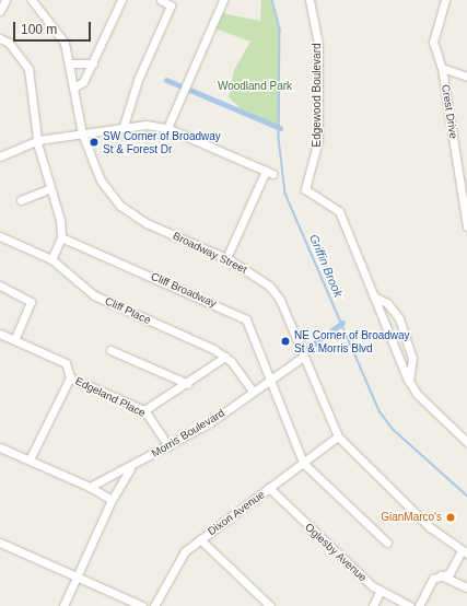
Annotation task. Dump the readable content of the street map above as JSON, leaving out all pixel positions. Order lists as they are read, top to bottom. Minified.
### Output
{"streets":{"street":["Edgewood Boulevard","Crest Drive","Broadway Street","Cliff Broadway","Cliff Place","Edgeland Place","Morris Boulevard","Dixon Avenue","Oglesby Avenue"]},"crossings":[["Broadway Street","Morris Boulevard"],["Broadway Street","Dixon Avenue"],["Cliff Broadway","Morris Boulevard"],["Cliff Broadway","Dixon Avenue"],["Cliff Place","Morris Boulevard"],["Edgeland Place","Morris Boulevard"],["Dixon Avenue","Oglesby Avenue"]],"water":["Griffin Brook"],"parks":["Woodland Park"],"places":["SW Corner of Broadway St & Forest Dr","NE Corner of Broadway St & Morris Blvd","GianMarco's"],"scale_bar":"100 m"}
